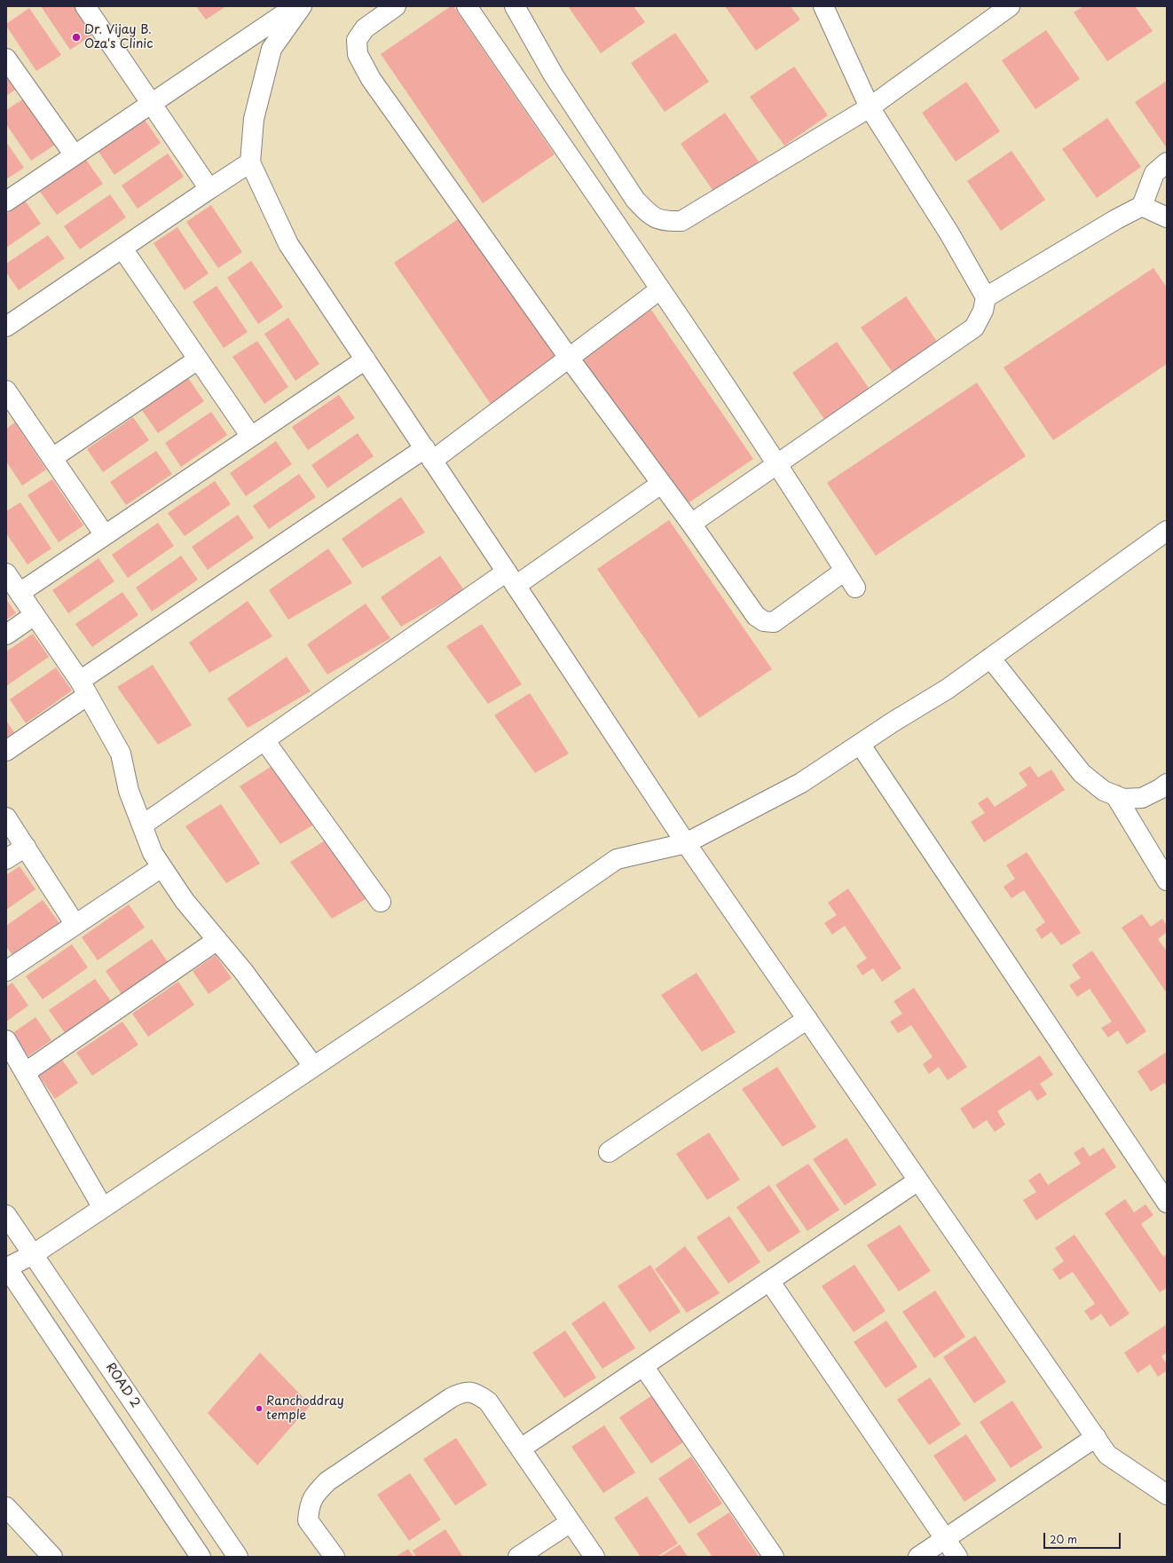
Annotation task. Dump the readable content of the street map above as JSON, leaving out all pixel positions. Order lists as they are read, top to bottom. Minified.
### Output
{"streets":{"street":["ROAD 2"]},"places":["Dr. Vijay B. Oza's Clinic","Ranchoddray temple"],"scale_bar":"20 m"}
